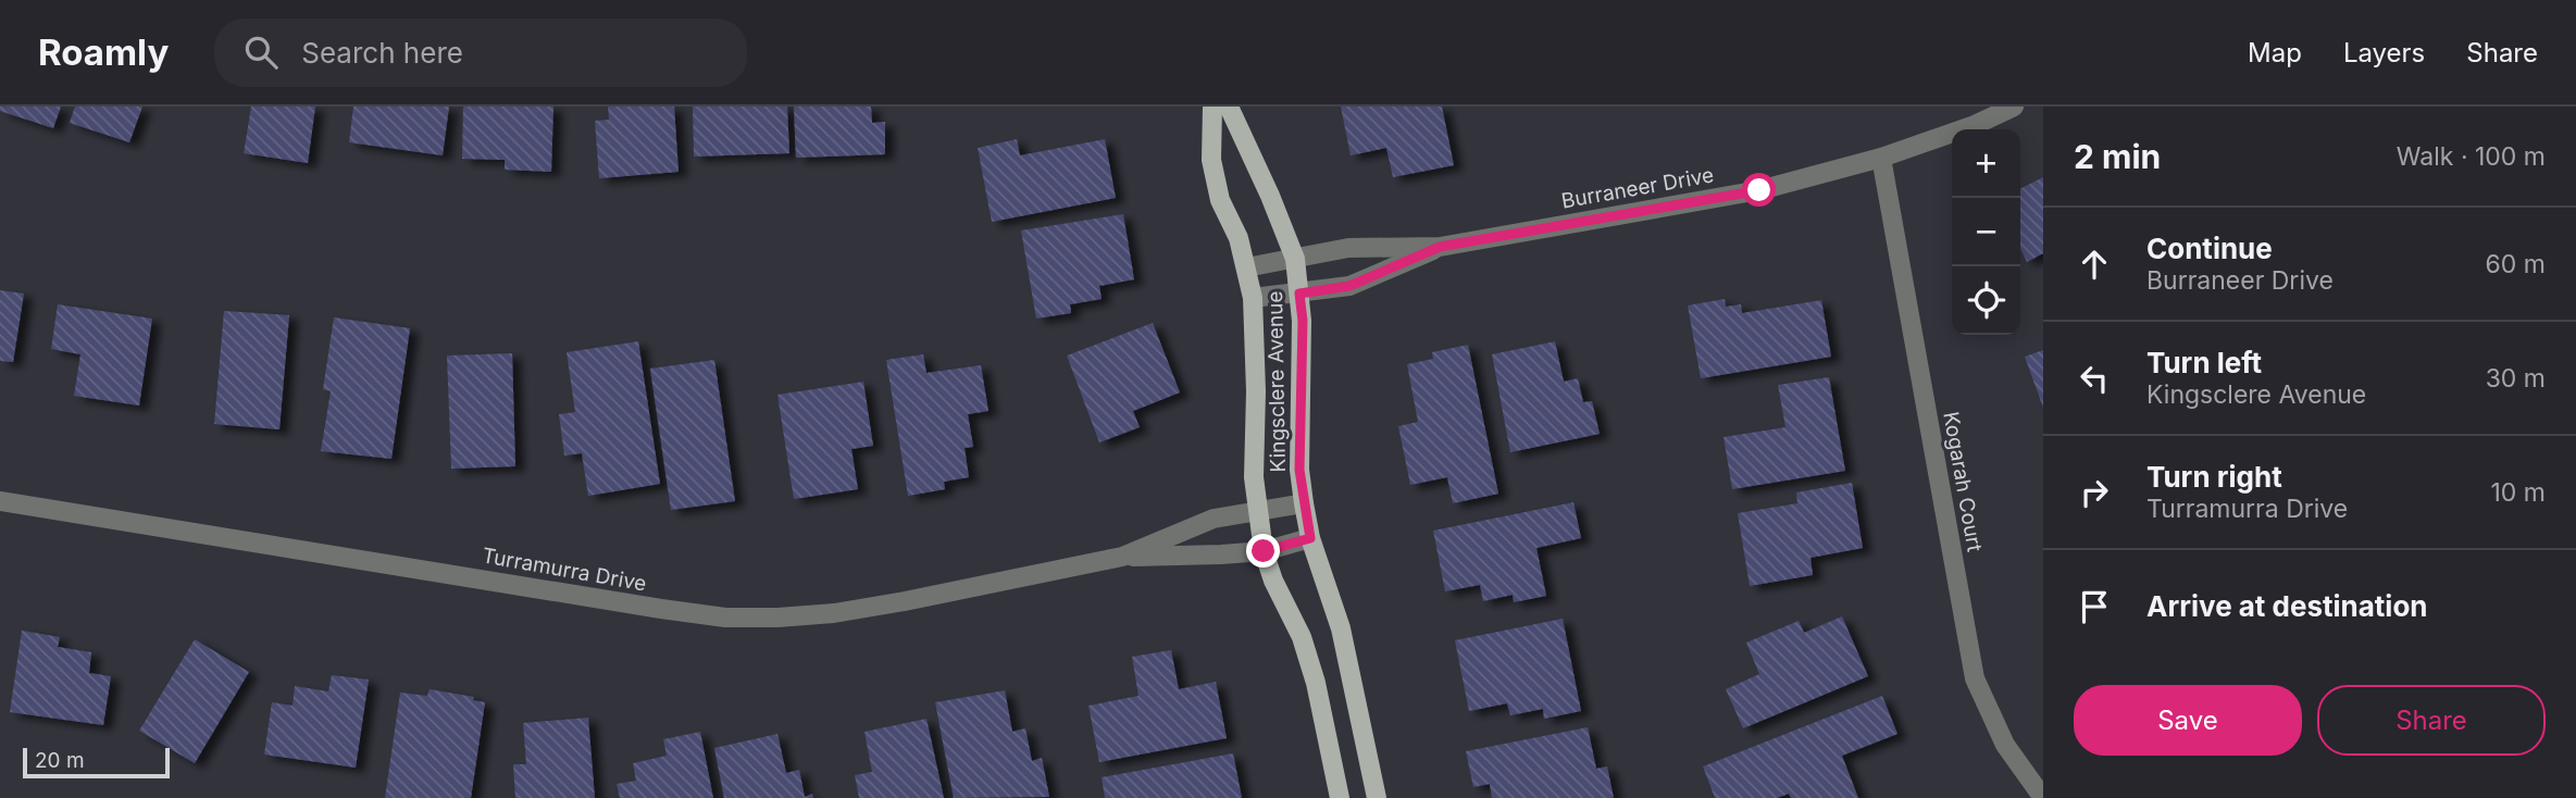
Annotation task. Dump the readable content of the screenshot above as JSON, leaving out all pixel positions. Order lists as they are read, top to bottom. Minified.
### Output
{"streets":{"main road":["Kingsclere Avenue"],"street":["Burraneer Drive","Kogarah Court","Turramurra Drive"]},"crossings":[["Burraneer Drive","Kingsclere Avenue"],["Burraneer Drive","Kogarah Court"],["Kingsclere Avenue","Turramurra Drive"]],"scale_bar":"20 m","page":{"header":"Roamly","search":"Search here","nav":["Map","Layers","Share"],"heading":["2 min","Walk · 100 m"],"map_buttons":["+","−"],"list":[["Continue","Burraneer Drive","60 m"],["Turn left","Kingsclere Avenue","30 m"],["Turn right","Turramurra Drive","10 m"],"Arrive at destination"],"buttons":["Save","Share"],"scale":"20 m"}}
